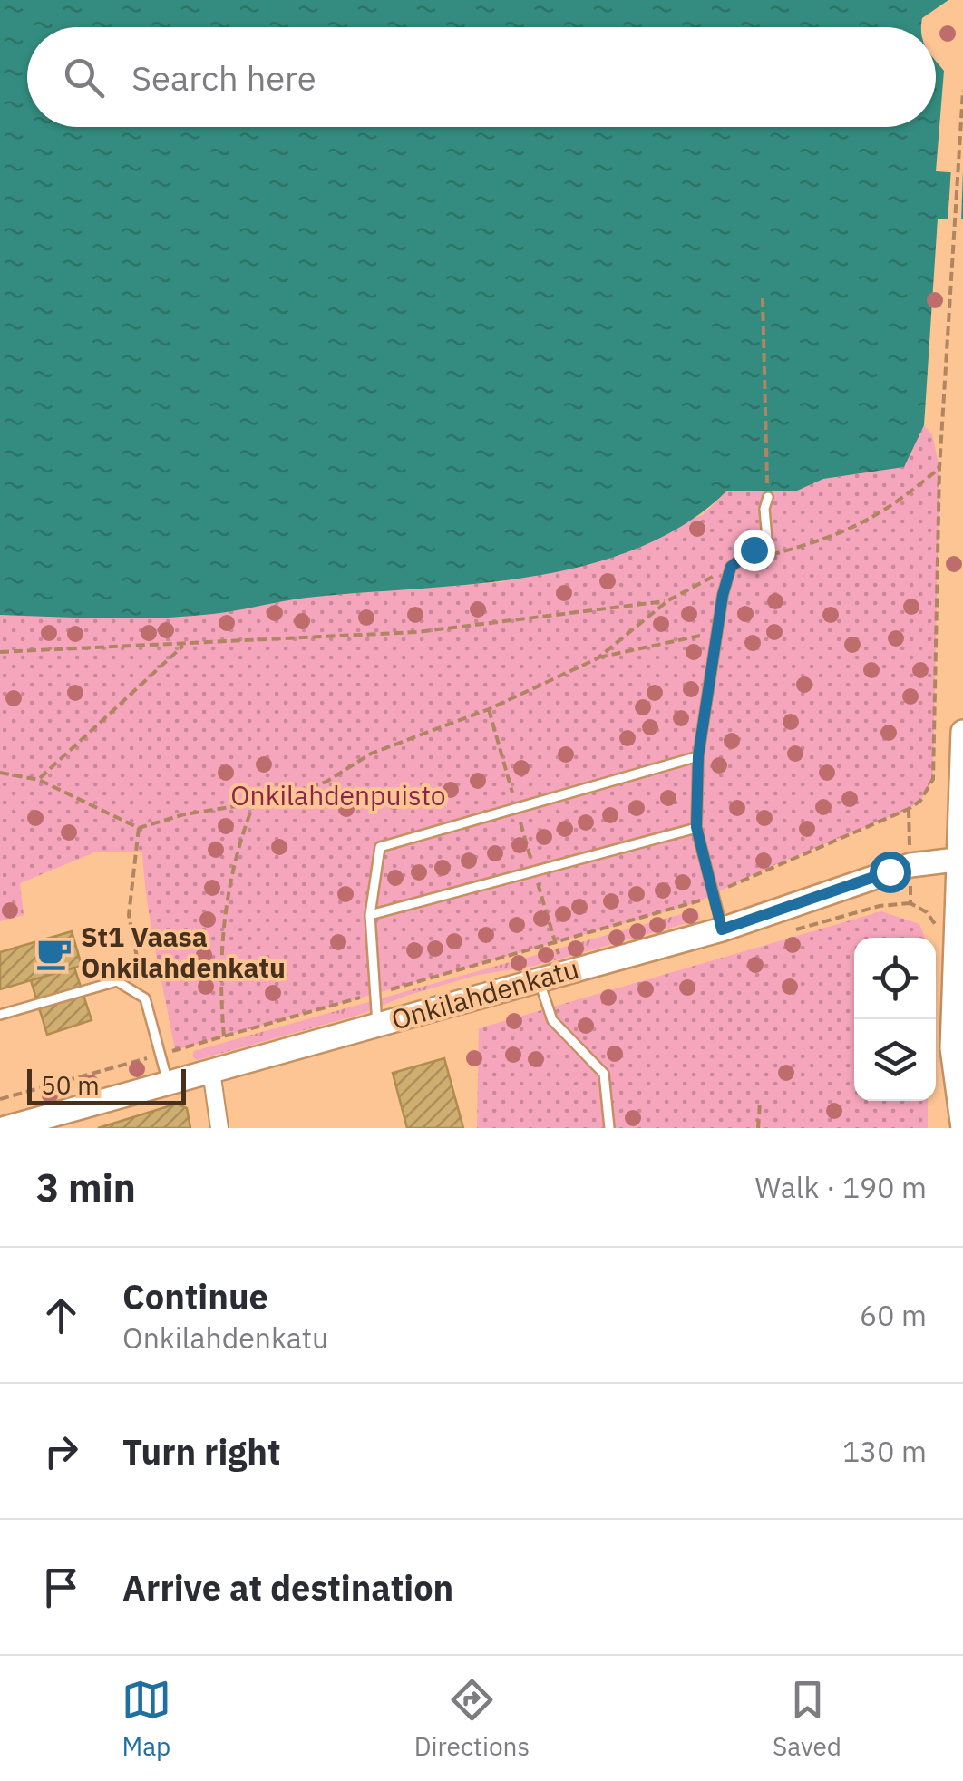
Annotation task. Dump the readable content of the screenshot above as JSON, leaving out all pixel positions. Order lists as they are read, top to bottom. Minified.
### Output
{"streets":{"main road":["Onkilahdenkatu"]},"parks":["Onkilahdenpuisto"],"places":{"cafe":["St1 Vaasa Onkilahdenkatu"]},"scale_bar":"50 m","page":{"search":"Search here","scale":"50 m","heading":["3 min","Walk · 190 m"],"list":[["Continue","Onkilahdenkatu","60 m"],["Turn right","130 m"],"Arrive at destination"],"nav":["Map","Directions","Saved"]}}
